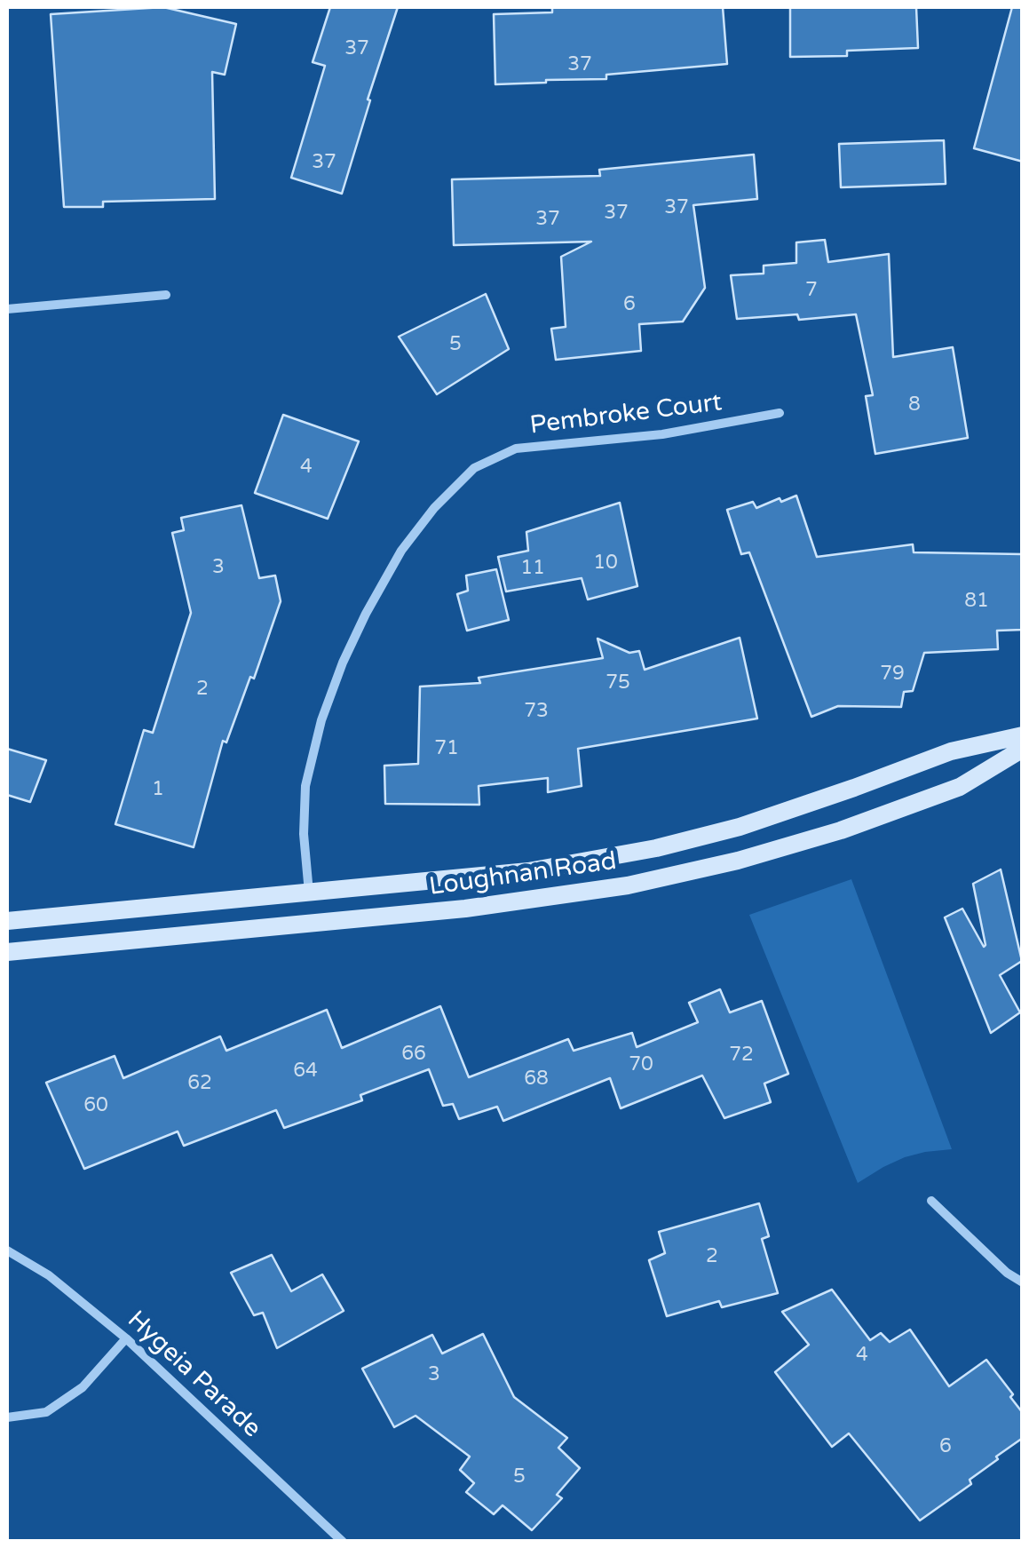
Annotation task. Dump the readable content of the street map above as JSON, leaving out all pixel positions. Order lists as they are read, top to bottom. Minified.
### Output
{"streets":{"main road":["Loughnan Road"],"street":["Pembroke Court","Hygeia Parade"]},"crossings":[["Pembroke Court","Loughnan Road"]],"house_numbers":["37","37","37","37","37","37","7","6","5","8","4","10","3","11","81","79","75","2","73","71","1","66","72","70","64","68","62","60","2","4","3","6","5"]}
